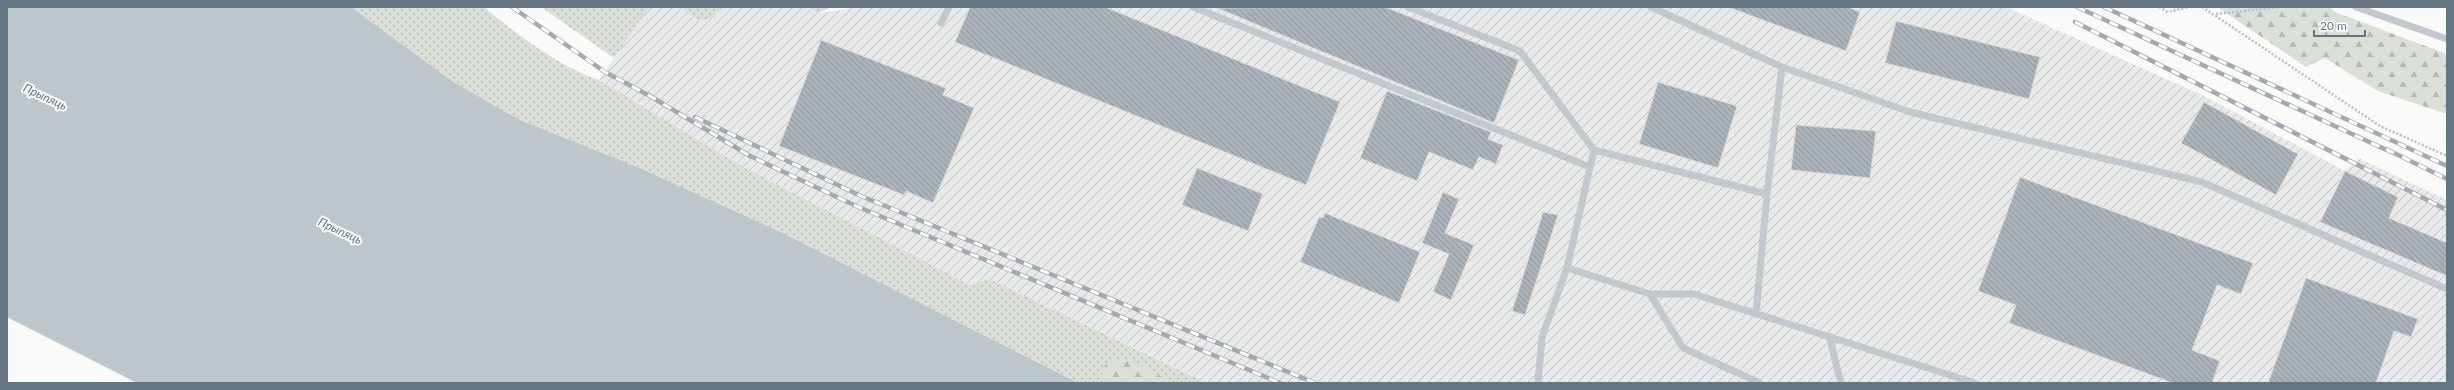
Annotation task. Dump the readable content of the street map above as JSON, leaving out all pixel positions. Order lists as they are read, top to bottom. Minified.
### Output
{"water":["Прыпяць"],"scale_bar":"20 m"}
